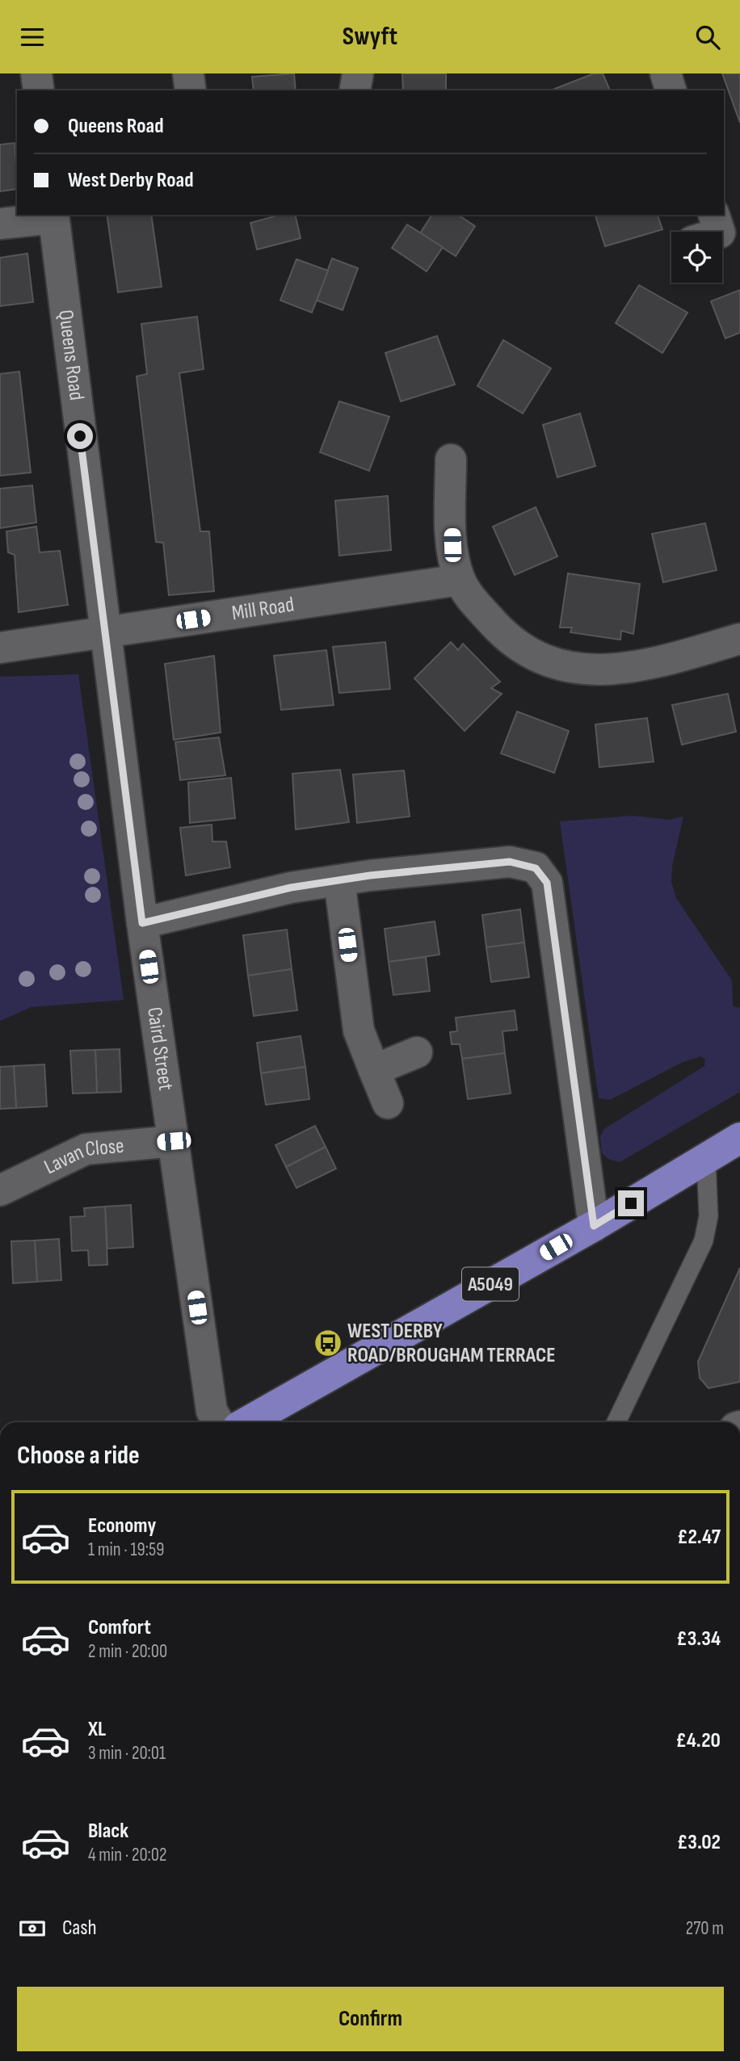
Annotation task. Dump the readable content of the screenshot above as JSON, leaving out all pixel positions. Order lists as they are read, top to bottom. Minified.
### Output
{"streets":{"highway":["A5049"],"street":["Queens Road","Mill Road","Caird Street","Lavan Close"]},"crossings":[["Queens Road","Mill Road"],["Queens Road","Caird Street"],["Mill Road","Caird Street"],["Caird Street","Lavan Close"]],"places":{"bus stop":["WEST DERBY ROAD/BROUGHAM TERRACE"]},"page":{"header":"Swyft","banner":["Queens Road","West Derby Road"],"heading":"Choose a ride","list":[{"name":"Economy","note":"1 min · 19:59","value":"£2.47"},{"name":"Comfort","note":"2 min · 20:00","value":"£3.34"},{"name":"XL","note":"3 min · 20:01","value":"£4.20"},{"name":"Black","note":"4 min · 20:02","value":"£3.02"}],"pay":["Cash","270 m"],"buttons":"Confirm"}}
